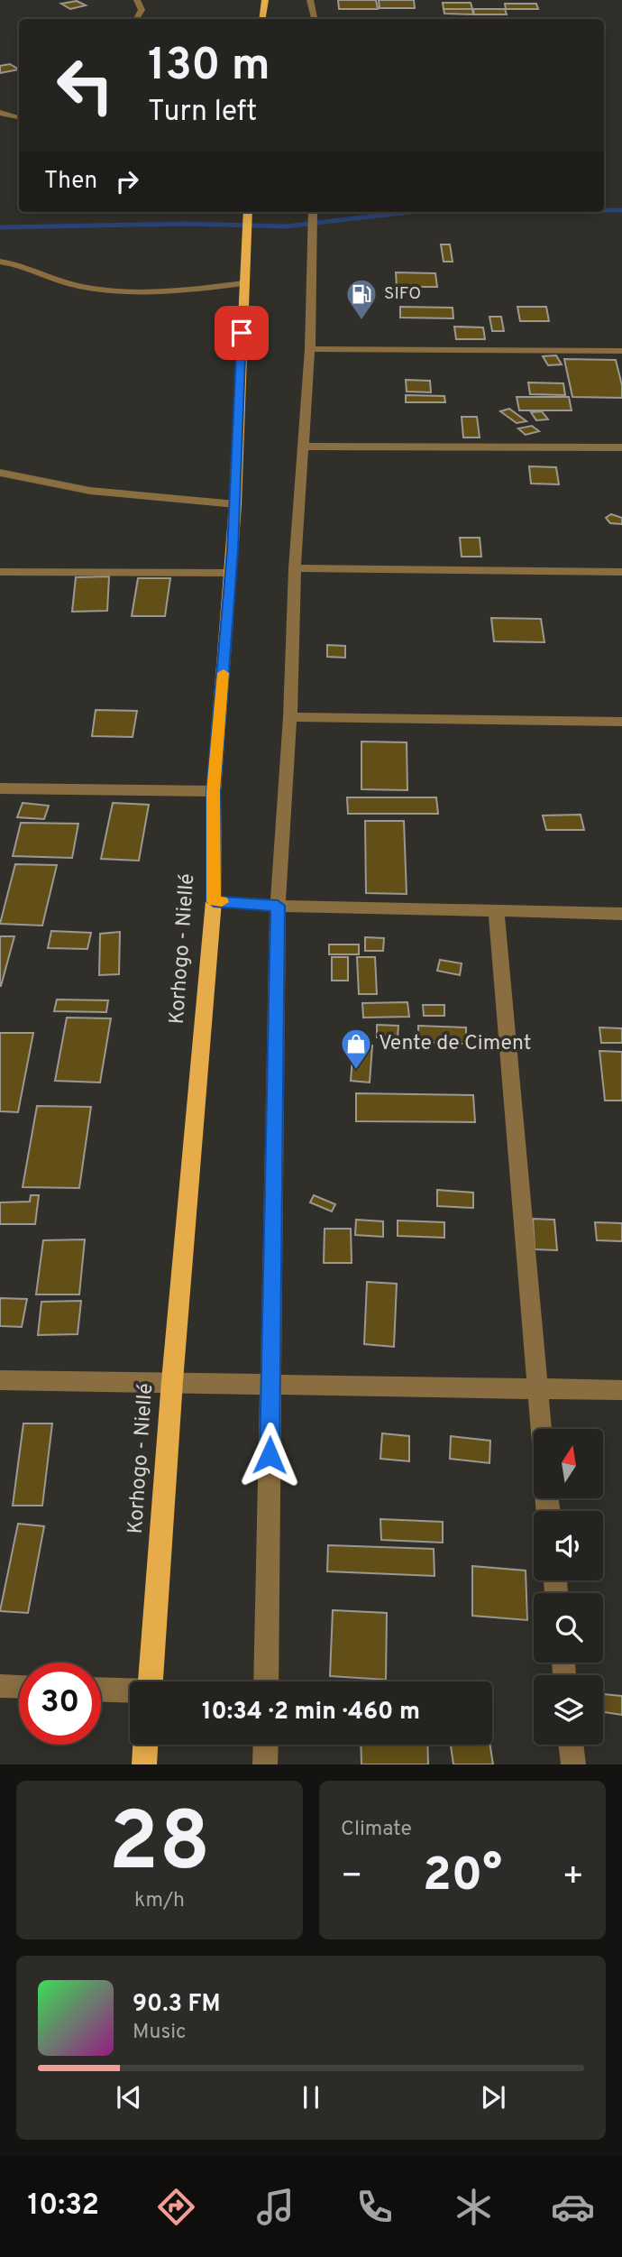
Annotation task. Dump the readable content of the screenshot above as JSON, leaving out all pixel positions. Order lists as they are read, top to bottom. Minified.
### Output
{"streets":{"main road":["Korhogo - Niellé"]},"places":{"fuel station":["SIFO"],"shop":["Vente de Ciment"]},"north":"top","page":{"turn":["130 m","Turn left"],"then":"Then","limit":"30","trip":"10:34 · 2 min · 460 m","tile":[["28","km/h"],"Climate"],"heat":["−","20°","+"],"song":["90.3 FM","Music"],"tabs":"10:32"}}
